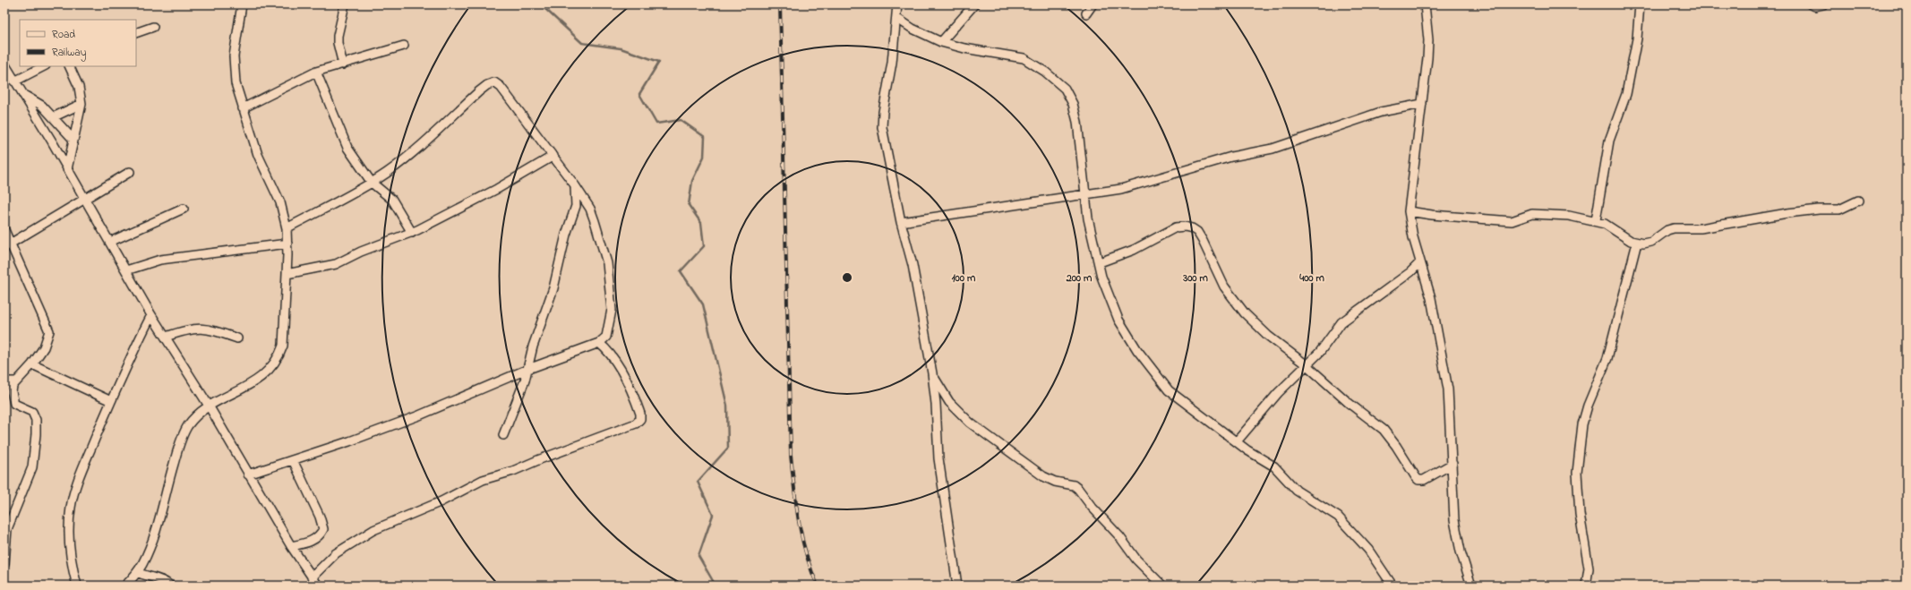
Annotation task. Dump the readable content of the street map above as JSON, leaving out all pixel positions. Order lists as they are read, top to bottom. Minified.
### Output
{"legend":["Road","Railway"],"rings":["100 m","200 m","300 m","400 m"]}
